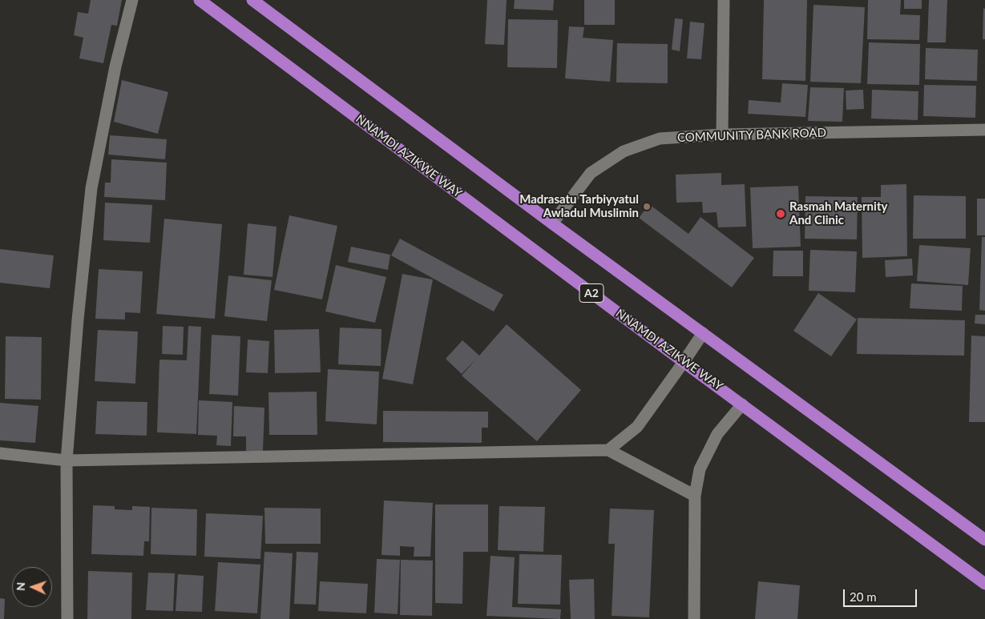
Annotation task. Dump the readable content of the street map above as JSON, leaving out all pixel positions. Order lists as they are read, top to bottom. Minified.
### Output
{"streets":{"highway":["NNAMDI AZIKWE WAY","A2"],"street":["COMMUNITY BANK ROAD"]},"places":["Madrasatu Tarbiyyatul Awladul Muslimin","Rasmah Maternity And Clinic"],"scale_bar":"20 m","north":"left"}
